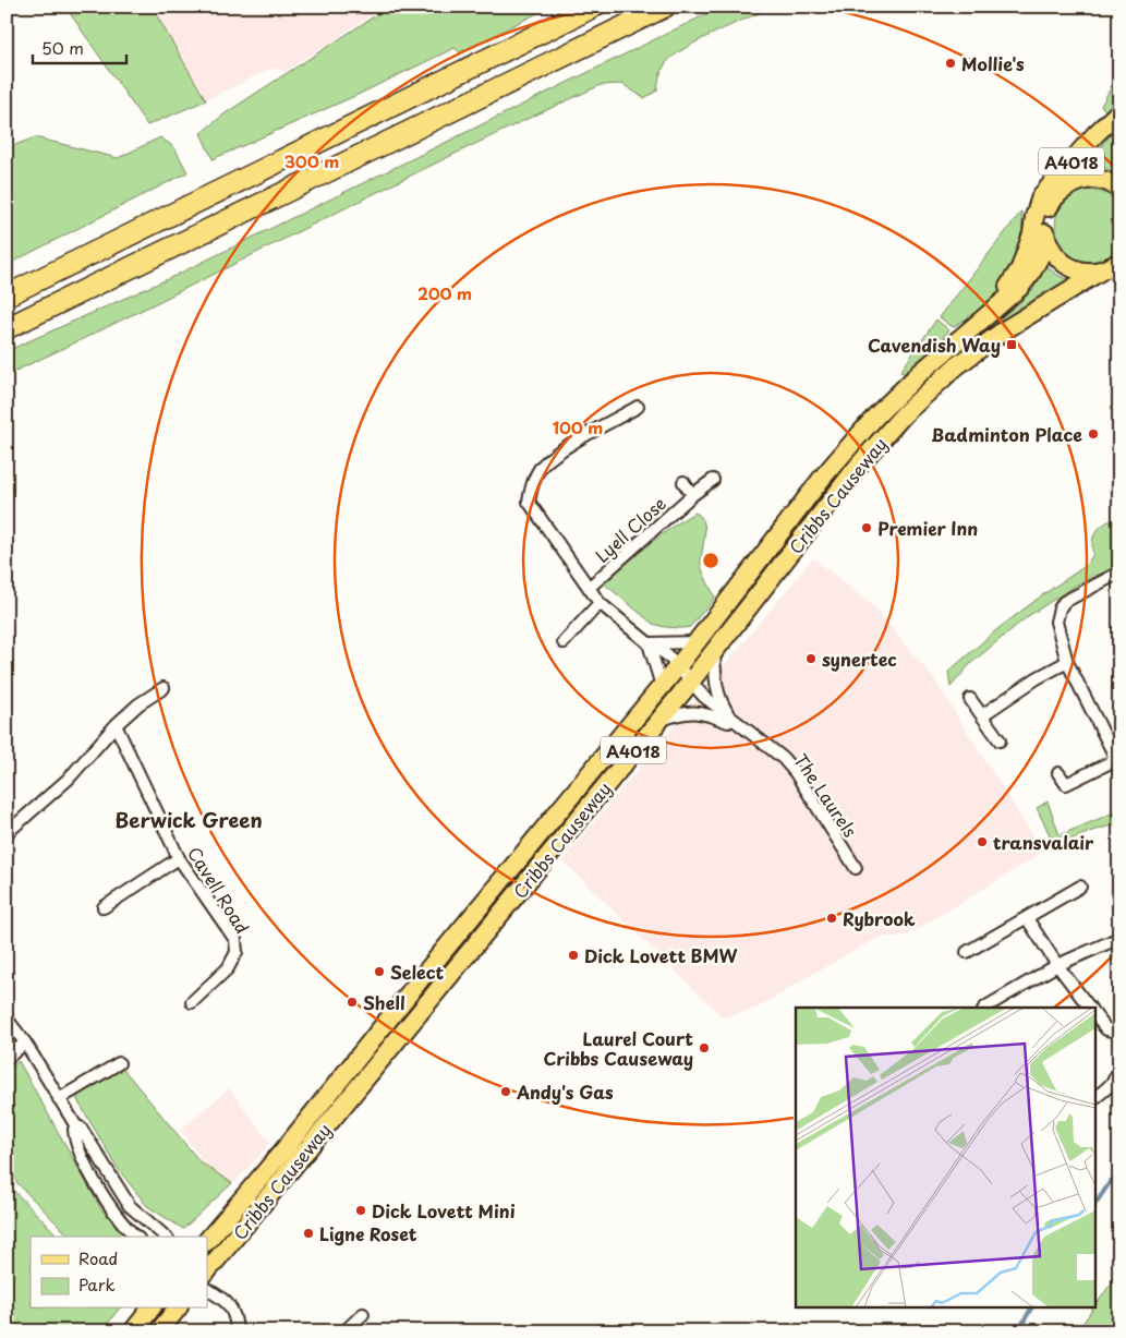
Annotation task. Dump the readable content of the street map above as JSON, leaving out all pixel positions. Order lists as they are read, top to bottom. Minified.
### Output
{"streets":{"main road":["A4018","Cribbs Causeway"],"street":["Lyell Close","The Laurels","Cavell Road"]},"crossings":[["A4018","Cribbs Causeway"],["Cribbs Causeway","The Laurels"],["Lyell Close","The Laurels"]],"districts":["Berwick Green"],"places":{"other":["Mollie's","Badminton Place","Premier Inn","synertec","transvalair","Rybrook","Dick Lovett BMW","Select","Shell","Laurel Court Cribbs Causeway","Andy's Gas","Dick Lovett Mini","Ligne Roset"],"transit":["Cavendish Way"]},"legend":["Road","Park"],"scale_bar":"50 m","rings":["300 m","200 m","100 m"]}
